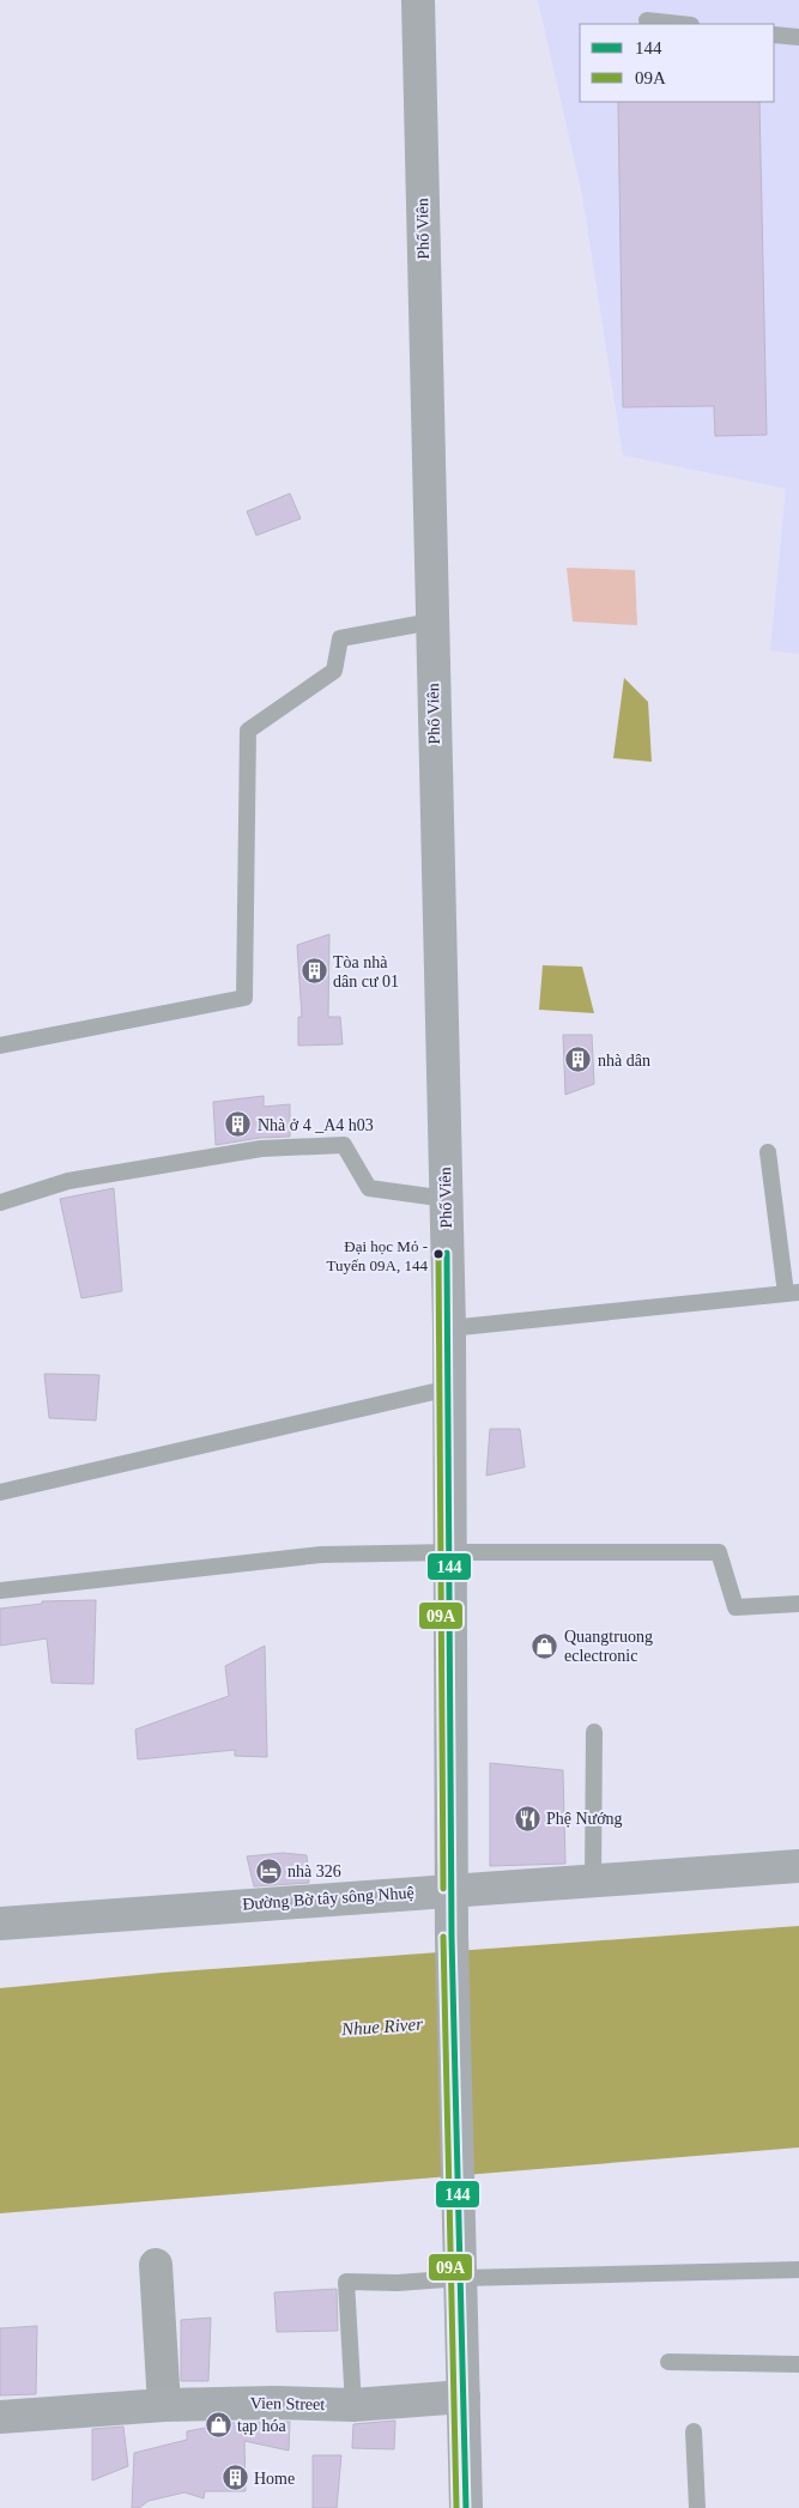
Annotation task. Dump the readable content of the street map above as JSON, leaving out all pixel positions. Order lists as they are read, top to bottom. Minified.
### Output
{"streets":{"street":["Phố Viên","Đường Bờ tây sông Nhuệ","Vien Street"]},"crossings":[["Phố Viên","Đường Bờ tây sông Nhuệ"],["Phố Viên","Vien Street"]],"water":["Nhue River"],"places":{"building":["Tòa nhà dân cư 01","nhà dân","Nhà ở 4 _A4 h03","Home"],"other":["Đại học Mỏ - Tuyến 09A, 144"],"shop":["Quangtruong eclectronic","tạp hóa"],"restaurant":["Phệ Nướng"],"hotel":["nhà 326"]},"lines":["transit line 144","transit line 09A"],"legend":["144","09A"]}
